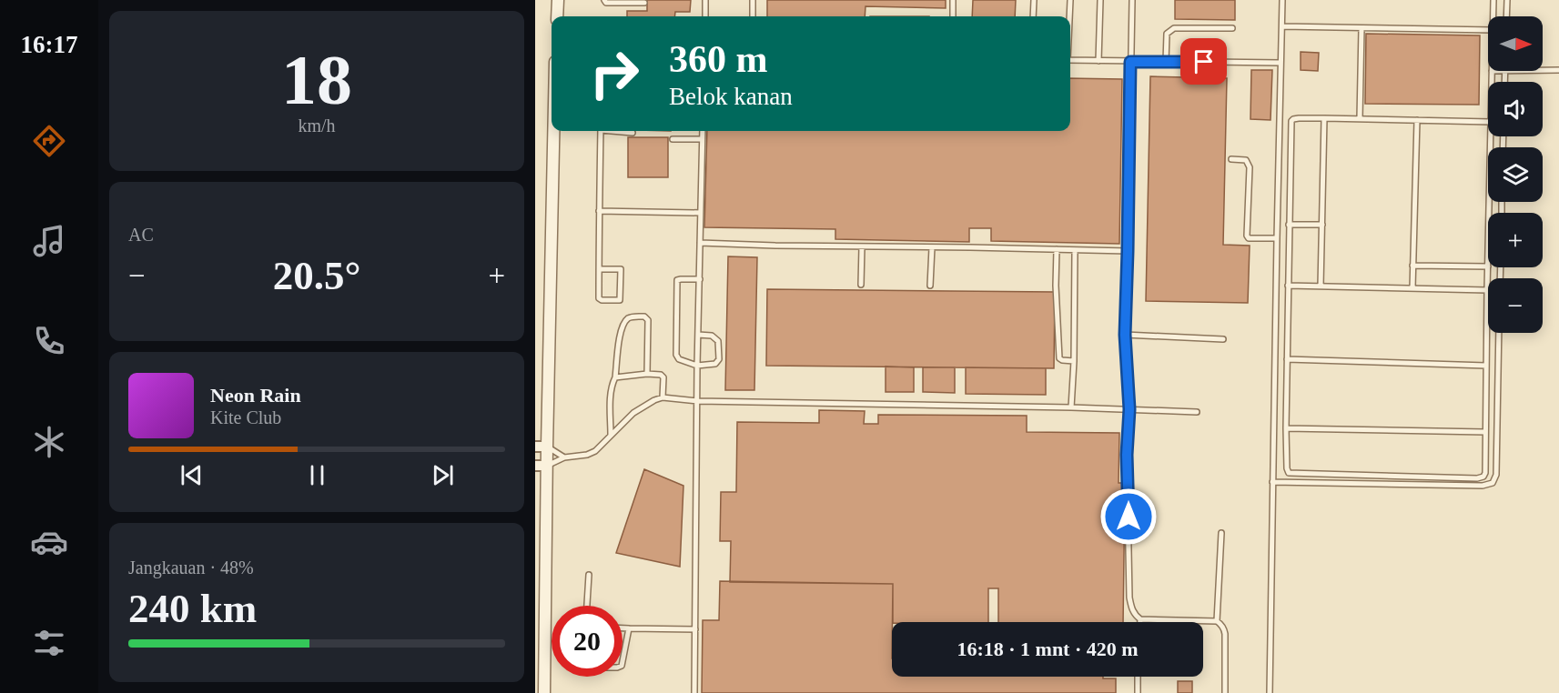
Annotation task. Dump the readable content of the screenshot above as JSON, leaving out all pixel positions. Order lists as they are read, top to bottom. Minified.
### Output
{"north":"right","page":{"tabs":"16:17","tile":[["18","km/h"],"AC",["Jangkauan · 48%","240 km"]],"map_buttons":["+","−"],"turn":["360 m","Belok kanan"],"heat":["−","20.5°","+"],"song":["Neon Rain","Kite Club"],"limit":"20","trip":"16:18 · 1 mnt · 420 m"}}
